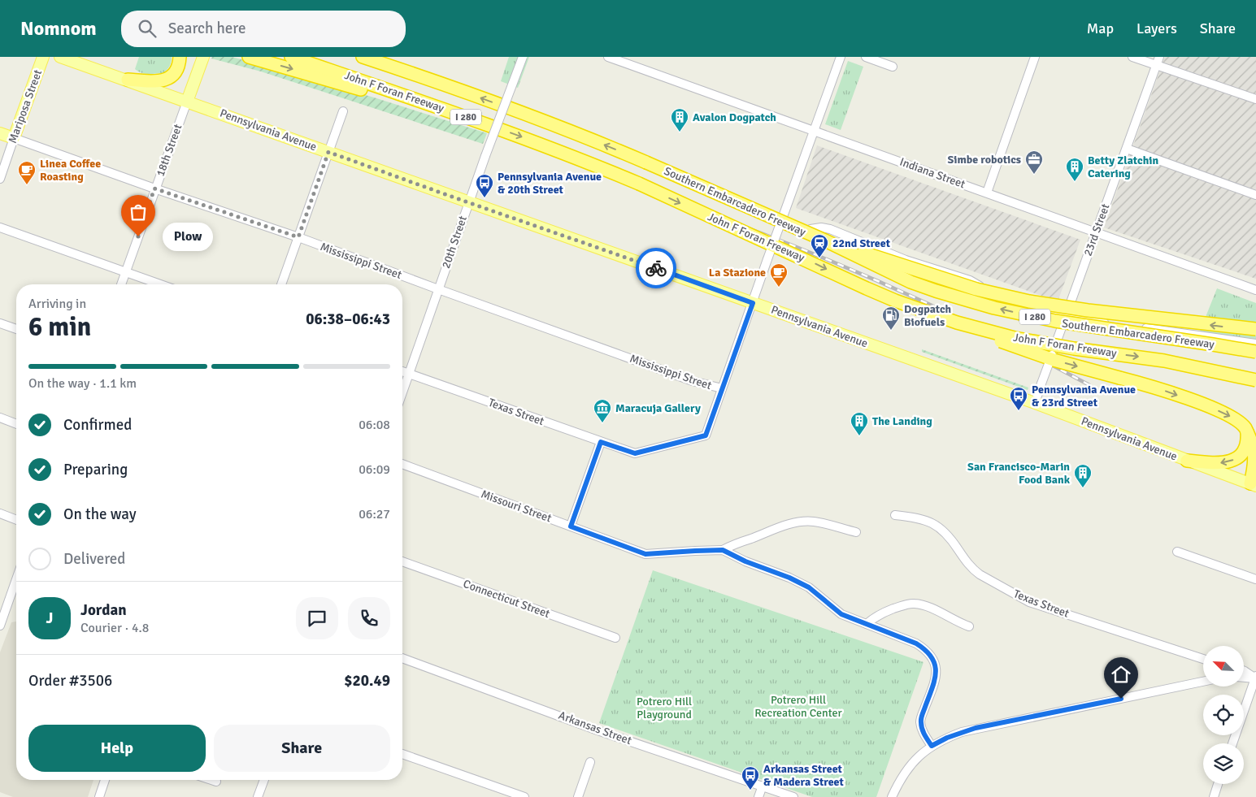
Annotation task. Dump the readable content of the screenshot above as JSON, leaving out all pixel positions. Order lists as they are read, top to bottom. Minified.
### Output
{"streets":{"highway":["John F Foran Freeway","I 280","Southern Embarcadero Freeway"],"main road":["Mariposa Street","Pennsylvania Avenue","18th Street","Mississippi Street"],"street":["Indiana Street","23rd Street","20th Street","Texas Street","Missouri Street","Connecticut Street","Arkansas Street"]},"crossings":[["Mariposa Street","Mississippi Street"],["Pennsylvania Avenue","18th Street"],["Pennsylvania Avenue","23rd Street"],["Pennsylvania Avenue","20th Street"],["18th Street","Mississippi Street"],["Indiana Street","23rd Street"],["20th Street","Mississippi Street"],["20th Street","Texas Street"],["Mississippi Street","Texas Street"]],"parks":["Potrero Hill Recreation Center","Potrero Hill Playground"],"places":{"building":["Avalon Dogpatch","Betty Zlatchin Catering","The Landing","San Francisco-Marin Food Bank"],"office":["Simbe robotics"],"cafe":["Linea Coffee Roasting","La Stazione"],"bus stop":["Pennsylvania Avenue & 20th Street","Pennsylvania Avenue & 23rd Street","Arkansas Street & Madera Street"],"other":["Plow"],"station":["22nd Street"],"fuel station":["Dogpatch Biofuels"],"museum":["Maracuja Gallery"]},"north":"top left","page":{"header":"Nomnom","search":"Search here","nav":["Map","Layers","Share"],"bubble":"Plow","heading":["6 min","Arriving in","06:38–06:43"],"panel":["Jordan","Courier · 4.8","Order #3506","$20.49"],"bar":"On the way · 1.1 km","list":[["Confirmed","06:08"],["Preparing","06:09"],["On the way","06:27"],"Delivered"],"round":"J","buttons":["Help","Share"]}}
